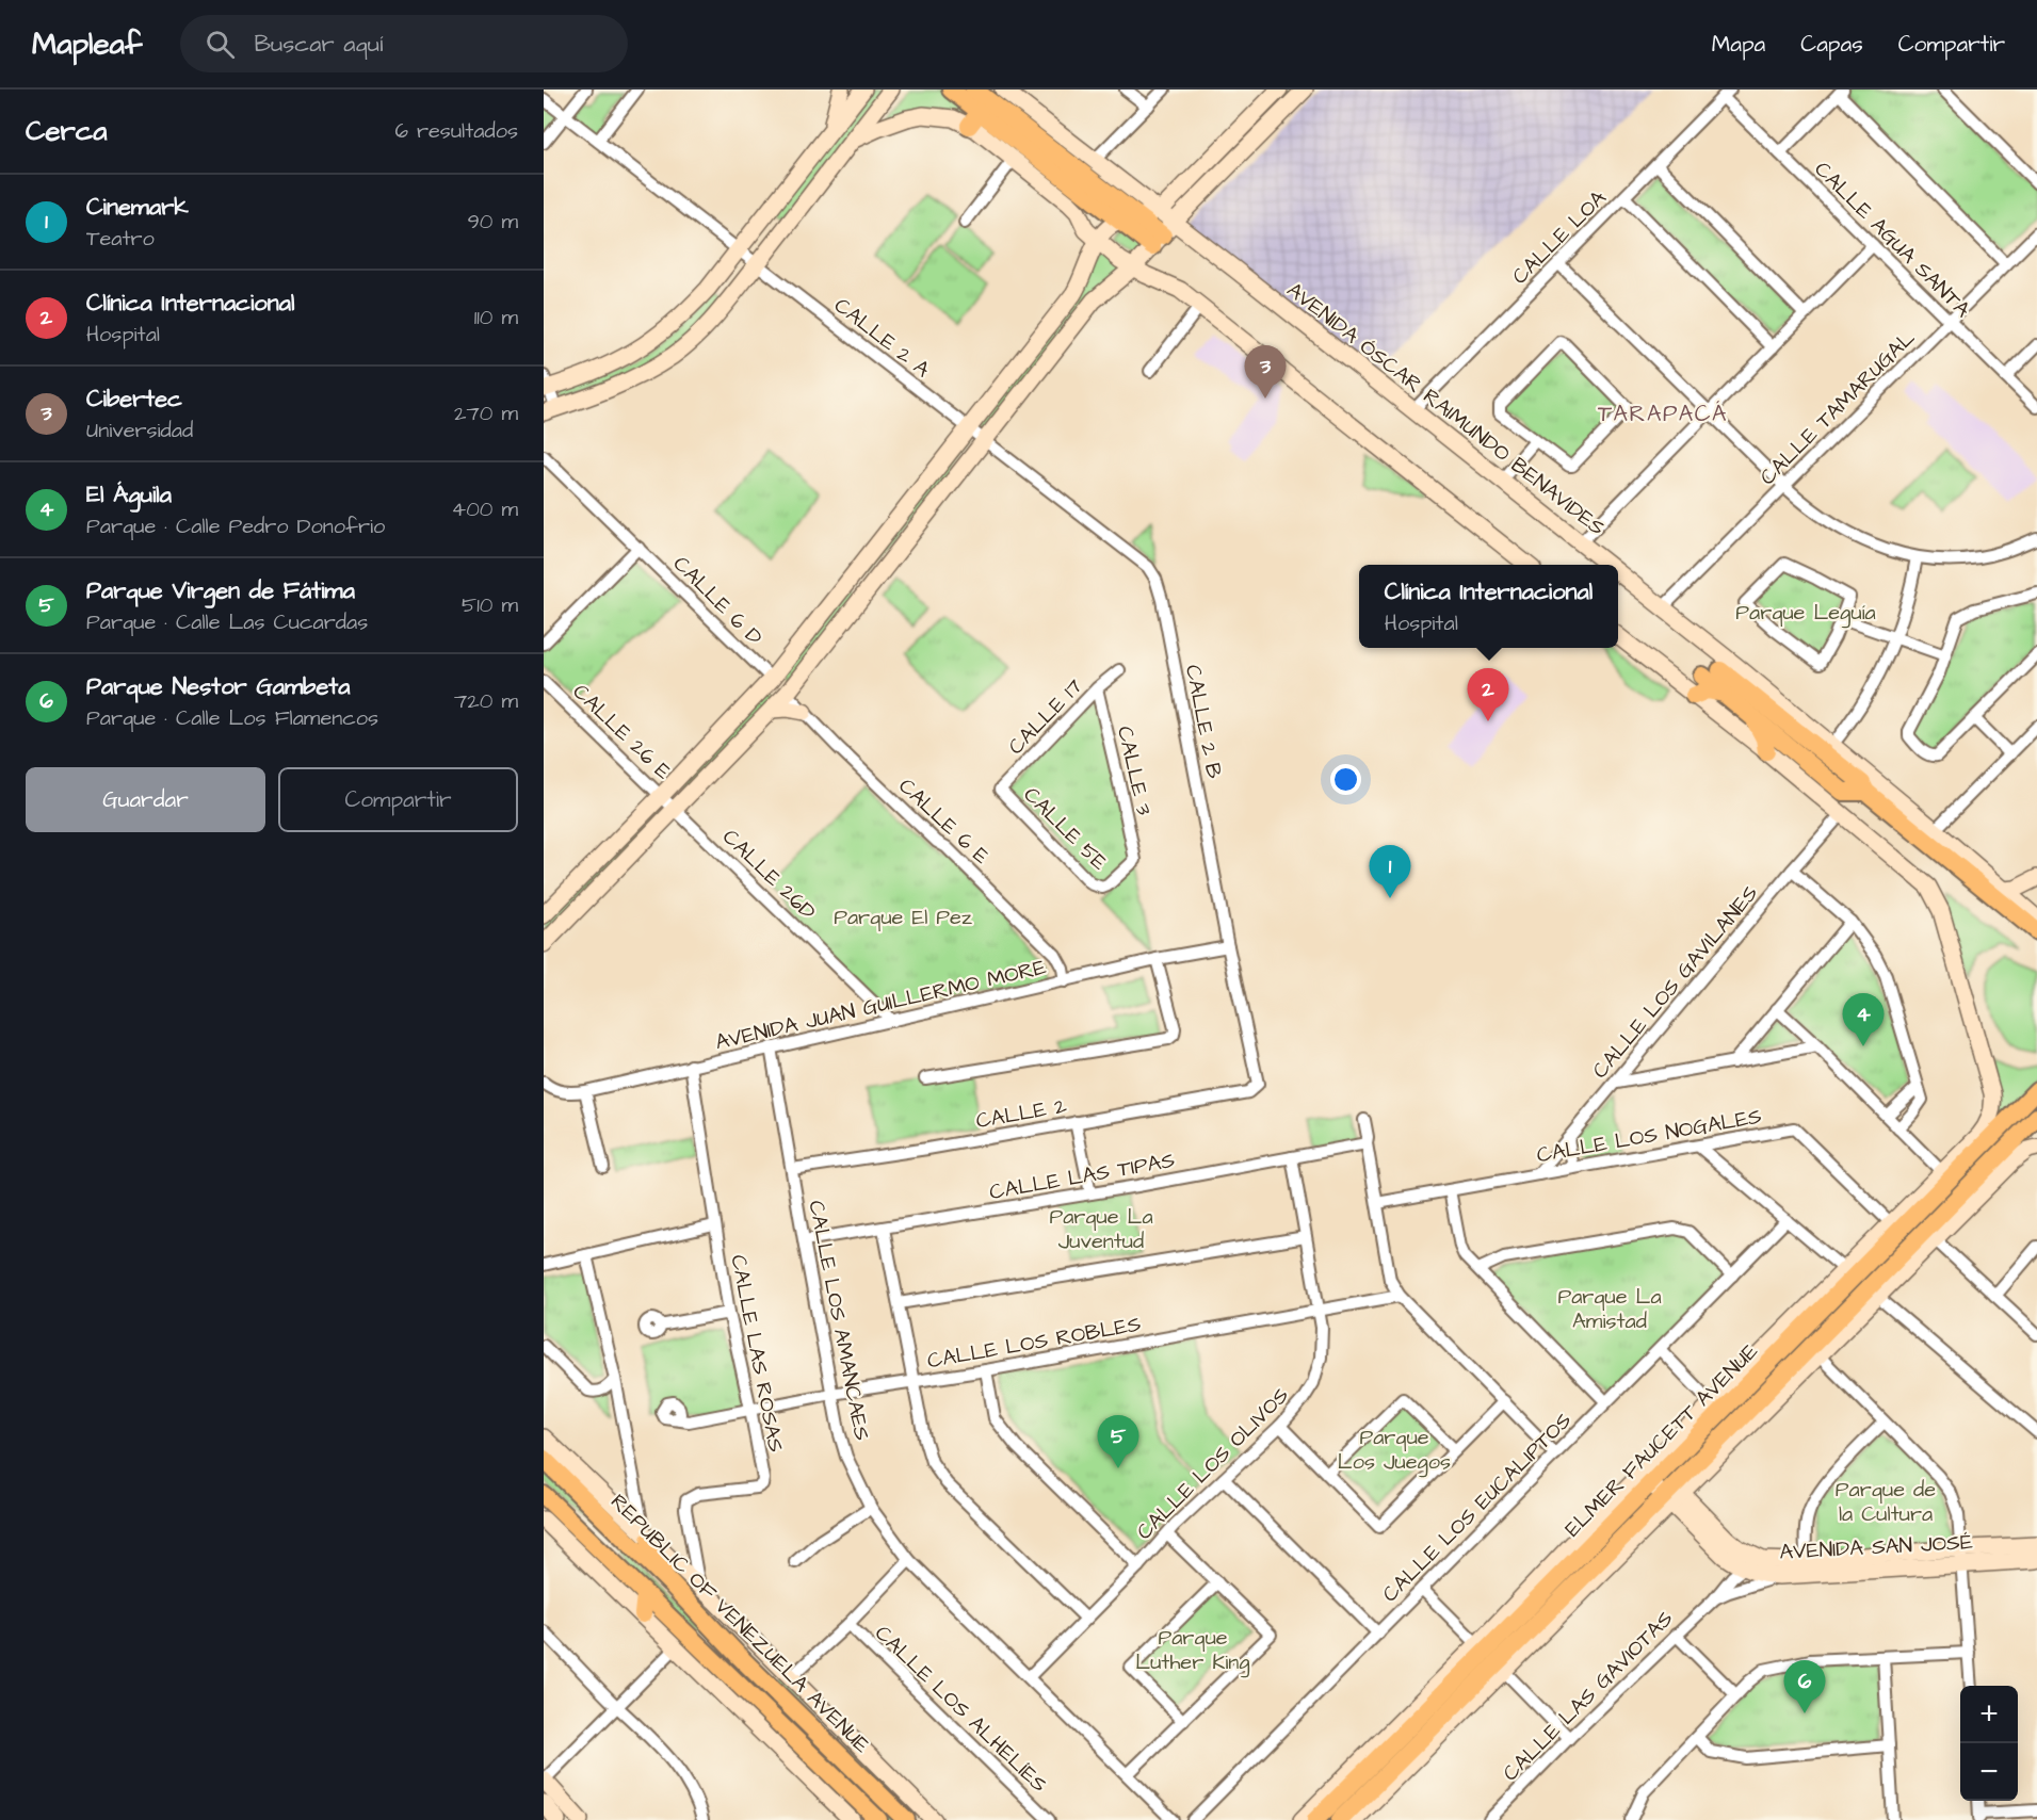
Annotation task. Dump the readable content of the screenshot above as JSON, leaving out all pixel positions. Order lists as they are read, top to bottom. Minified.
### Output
{"streets":{"main road":["AVENIDA ÓSCAR RAIMUNDO BENAVIDES","ELMER FAUCETT AVENUE","AVENIDA SAN JOSÉ","REPUBLIC OF VENEZUELA AVENUE"],"street":["CALLE LOA","CALLE AGUA SANTA","CALLE 2 A","CALLE TAMARUGAL","CALLE 6 D","CALLE 17","CALLE 2 B","CALLE 26 E","CALLE 3","CALLE 6 E","CALLE 5E","CALLE 26D","CALLE LOS GAVILANES","AVENIDA JUAN GUILLERMO MORE","CALLE 2","CALLE LOS NOGALES","CALLE LAS TIPAS","CALLE LOS AMANCAES","CALLE LOS ROBLES","CALLE LAS ROSAS","CALLE LOS OLIVOS","CALLE LOS EUCALIPTOS","CALLE LAS GAVIOTAS","CALLE LOS ALHELÍES"]},"crossings":[["CALLE LOA","CALLE AGUA SANTA"],["CALLE LOA","AVENIDA ÓSCAR RAIMUNDO BENAVIDES"],["CALLE AGUA SANTA","CALLE TAMARUGAL"],["CALLE 2 A","CALLE 2 B"],["CALLE TAMARUGAL","AVENIDA ÓSCAR RAIMUNDO BENAVIDES"],["CALLE 17","CALLE 3"],["CALLE 17","CALLE 5E"],["CALLE 2 B","AVENIDA JUAN GUILLERMO MORE"],["CALLE 2 B","CALLE 2"],["CALLE 26 E","CALLE 26D"],["CALLE 3","CALLE 5E"],["CALLE 6 E","AVENIDA JUAN GUILLERMO MORE"],["CALLE 26D","AVENIDA JUAN GUILLERMO MORE"],["CALLE LOS GAVILANES","CALLE LOS NOGALES"],["CALLE LOS GAVILANES","ELMER FAUCETT AVENUE"],["AVENIDA JUAN GUILLERMO MORE","CALLE LOS AMANCAES"],["AVENIDA JUAN GUILLERMO MORE","CALLE LAS ROSAS"],["CALLE 2","CALLE LOS AMANCAES"],["CALLE LOS NOGALES","ELMER FAUCETT AVENUE"],["CALLE LAS TIPAS","CALLE LOS AMANCAES"],["CALLE LAS TIPAS","CALLE LOS OLIVOS"],["CALLE LOS AMANCAES","CALLE LOS ROBLES"],["CALLE LOS AMANCAES","CALLE LOS OLIVOS"],["CALLE LOS ROBLES","CALLE LAS ROSAS"],["CALLE LOS ROBLES","CALLE LOS OLIVOS"],["ELMER FAUCETT AVENUE","AVENIDA SAN JOSÉ"],["AVENIDA SAN JOSÉ","CALLE LAS GAVIOTAS"]],"districts":["TARAPACÁ"],"parks":["Parque Leguía","Parque El Pez","Parque La Juventud","Parque La Amistad","Parque Los Juegos","Parque de la Cultura","Parque Luther King"],"page":{"header":"Mapleaf","search":"Buscar aquí","nav":["Mapa","Capas","Compartir"],"heading":["Cerca","6 resultados"],"list":[{"mark":"1","name":"Cinemark","note":"Teatro","value":"90 m"},{"mark":"2","name":"Clínica Internacional","note":"Hospital","value":"110 m"},{"mark":"3","name":"Cibertec","note":"Universidad","value":"270 m"},{"mark":"4","name":"El Águila","note":"Parque · Calle Pedro Donofrio","value":"400 m"},{"mark":"5","name":"Parque Virgen de Fátima","note":"Parque · Calle Las Cucardas","value":"510 m"},{"mark":"6","name":"Parque Nestor Gambeta","note":"Parque · Calle Los Flamencos","value":"720 m"}],"pins":["3","2","1","4","5","6"],"popup":["Clínica Internacional","Hospital"],"buttons":["Guardar","Compartir"],"map_buttons":["+","−"]}}
